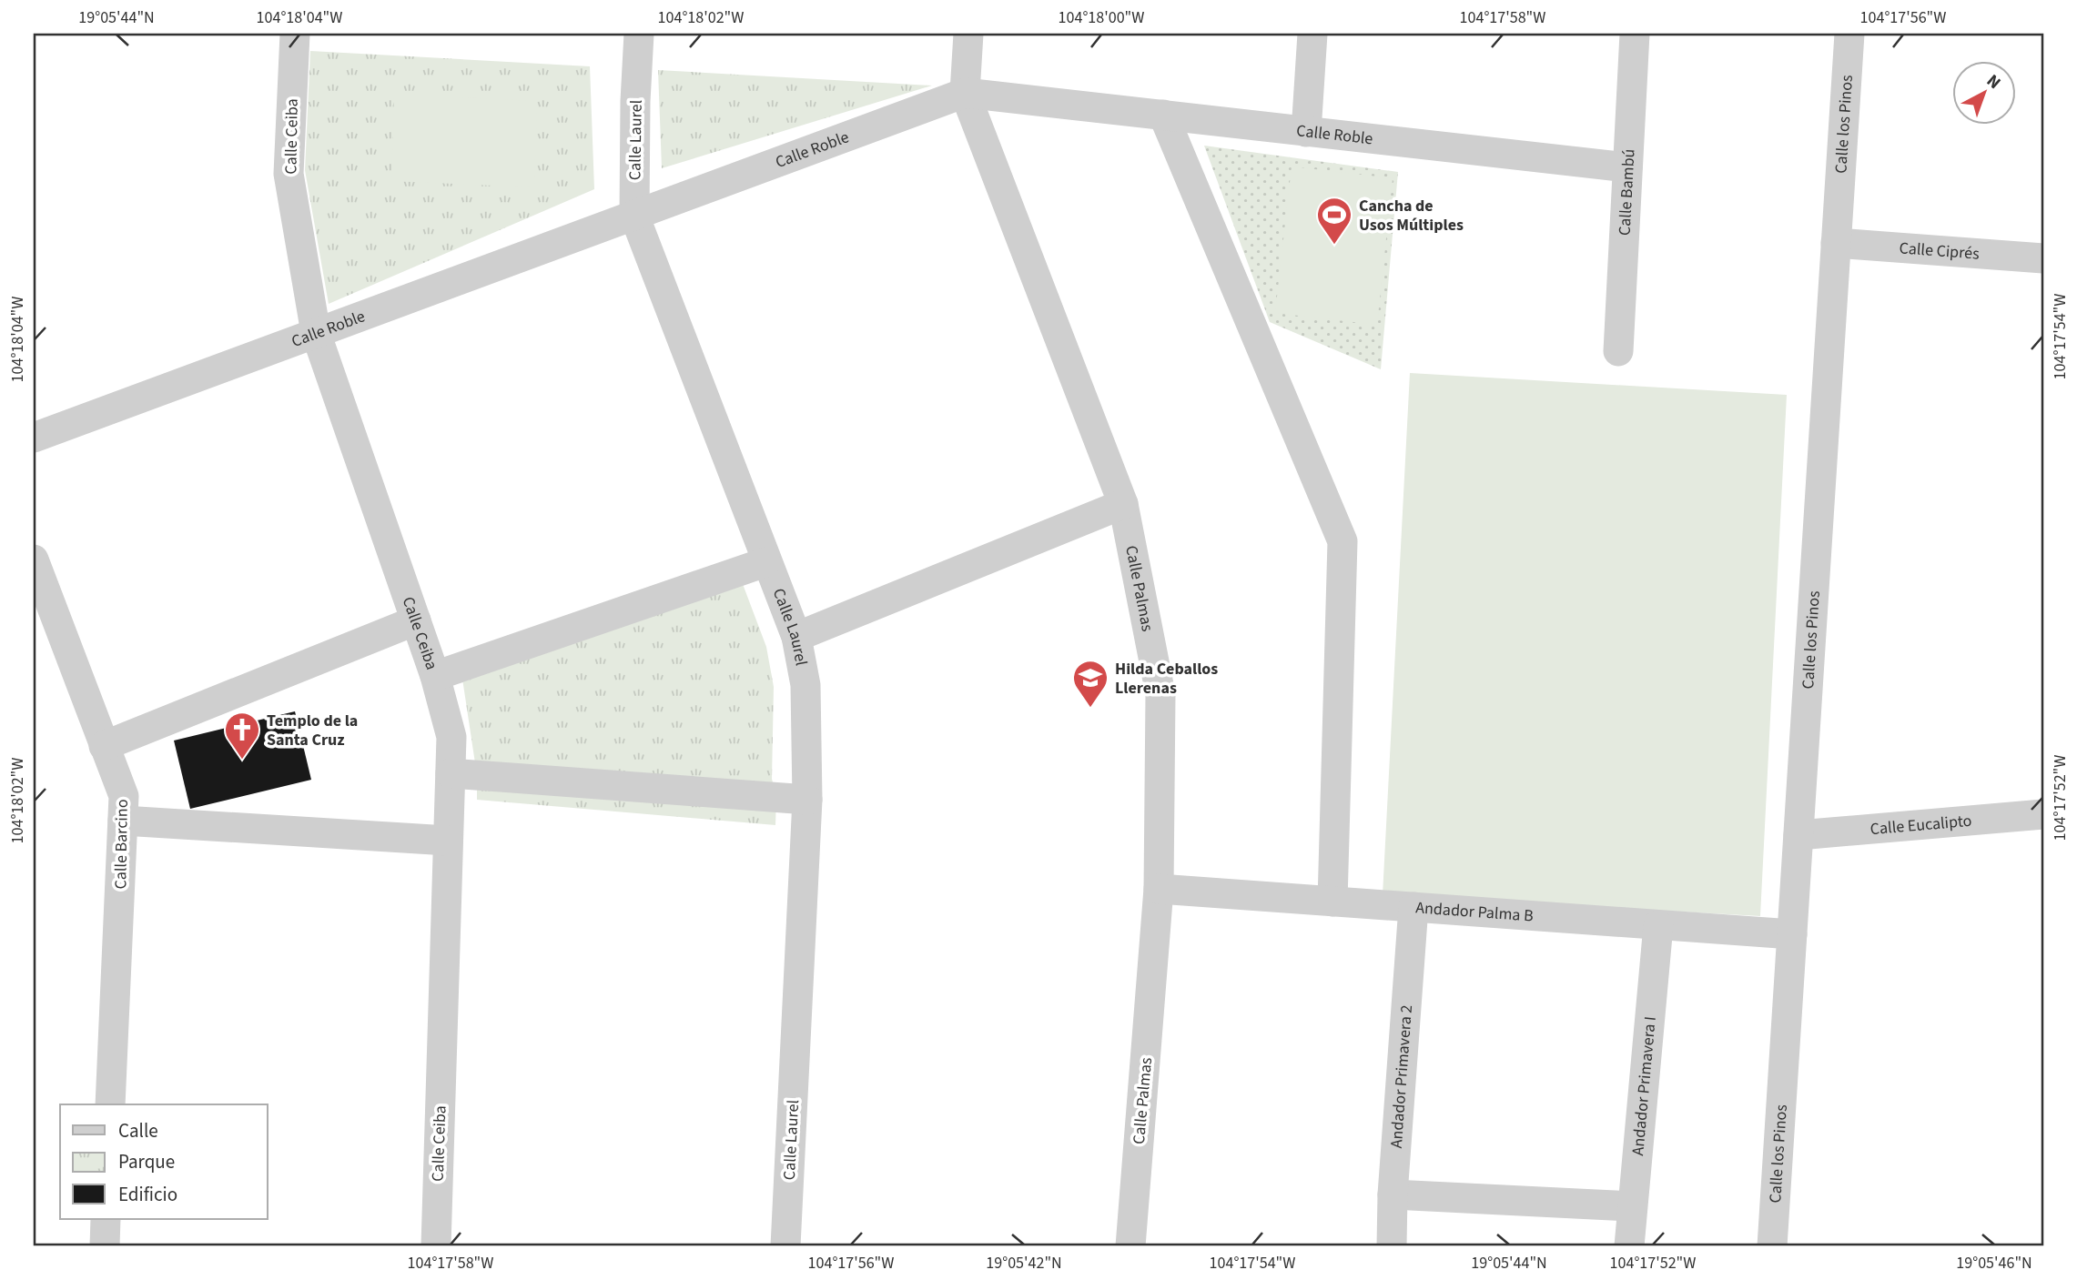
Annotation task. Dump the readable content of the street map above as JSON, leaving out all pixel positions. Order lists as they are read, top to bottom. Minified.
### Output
{"streets":{"street":["Calle los Pinos","Calle Roble","Calle Ceiba","Calle Laurel","Calle Bambú","Calle Ciprés","Calle Palmas","Calle Eucalipto","Calle Barcino","Andador Palma B","Andador Primavera 2","Andador Primavera I"]},"crossings":[["Calle los Pinos","Calle Ciprés"],["Calle los Pinos","Calle Eucalipto"],["Calle los Pinos","Andador Palma B"],["Calle Roble","Calle Ceiba"],["Calle Roble","Calle Laurel"],["Calle Roble","Calle Bambú"],["Calle Roble","Calle Palmas"],["Calle Palmas","Andador Palma B"],["Andador Palma B","Andador Primavera 2"],["Andador Palma B","Andador Primavera I"]],"places":{"sports":["Cancha de Usos Múltiples"],"school or university":["Hilda Ceballos Llerenas"],"church":["Templo de la Santa Cruz"]},"legend":["Calle","Parque","Edificio"],"north":"top right","coordinates":["19°05'44\"N","104°18'04\"W","104°18'02\"W","104°18'00\"W","104°17'58\"W","104°17'56\"W","104°17'54\"W","104°17'52\"W","19°05'42\"N","19°05'46\"N"]}
